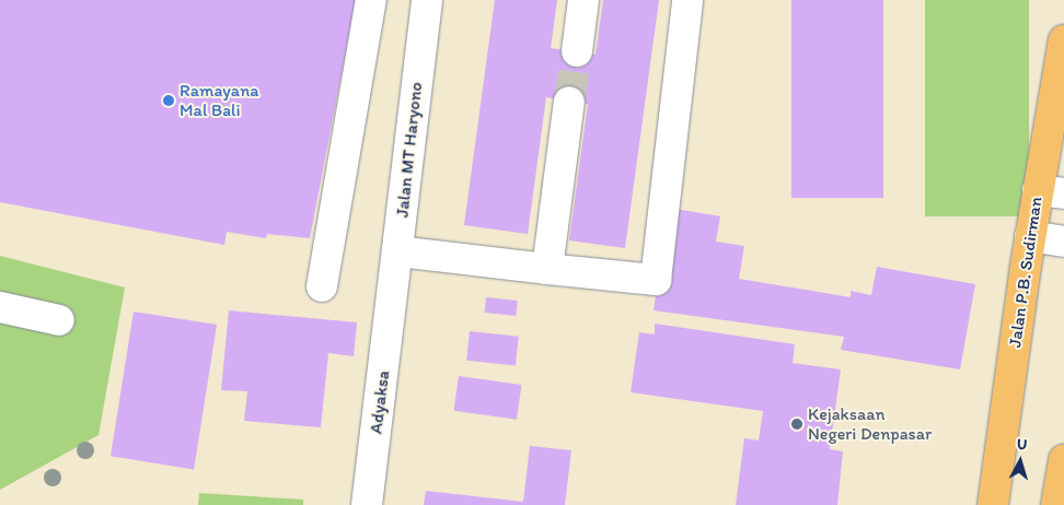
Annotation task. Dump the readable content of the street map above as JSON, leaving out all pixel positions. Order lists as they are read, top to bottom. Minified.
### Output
{"streets":{"main road":["Jalan P.B. Sudirman"],"street":["Jalan MT Haryono","Adyaksa"]},"crossings":[["Jalan MT Haryono","Adyaksa"]],"places":["Ramayana Mal Bali","Kejaksaan Negeri Denpasar"],"north":"top"}
